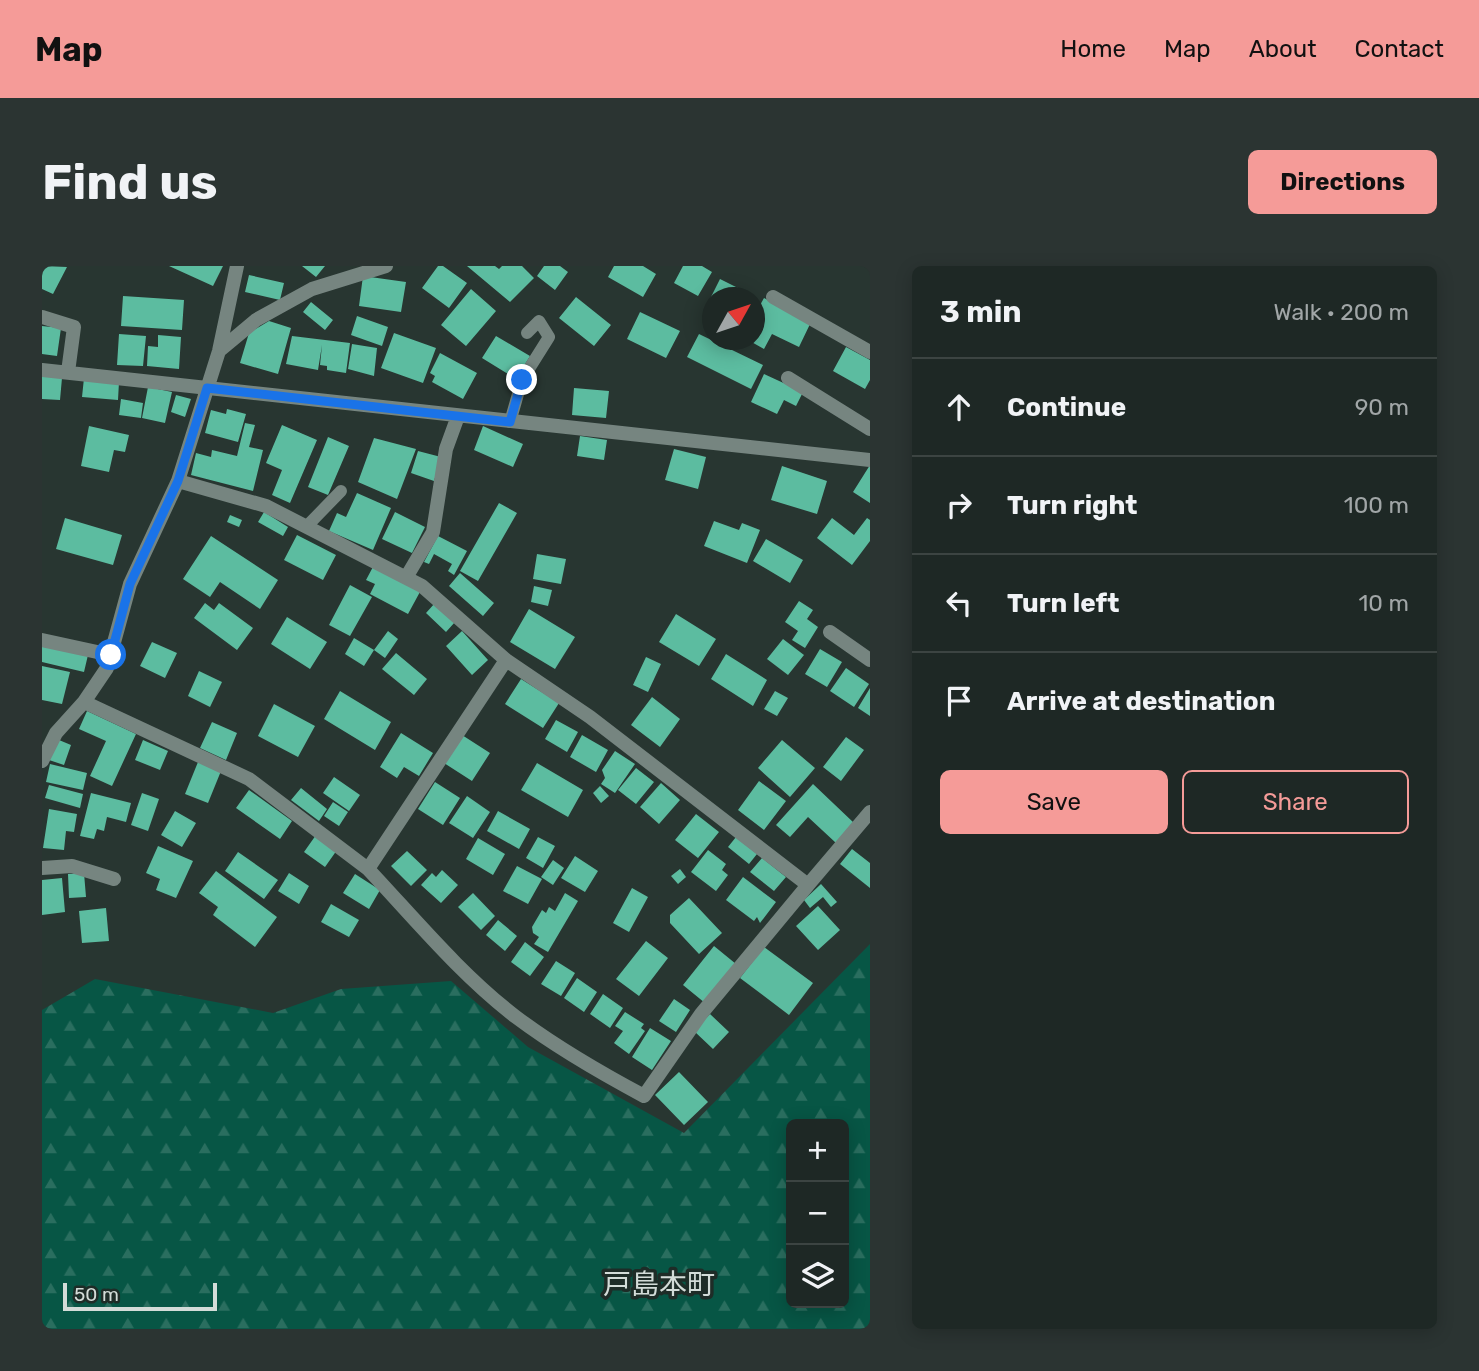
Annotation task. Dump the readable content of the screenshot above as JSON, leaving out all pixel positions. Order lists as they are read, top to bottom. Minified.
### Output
{"districts":["戸島本町"],"scale_bar":"50 m","north":"top right","page":{"header":"Map","nav":["Home","Map","About","Contact"],"buttons":["Directions",["Save","Share"]],"title":"Find us","heading":["3 min","Walk · 200 m"],"list":[["Continue","90 m"],["Turn right","100 m"],["Turn left","10 m"],"Arrive at destination"],"map_buttons":["+","−"],"scale":"50 m"}}
